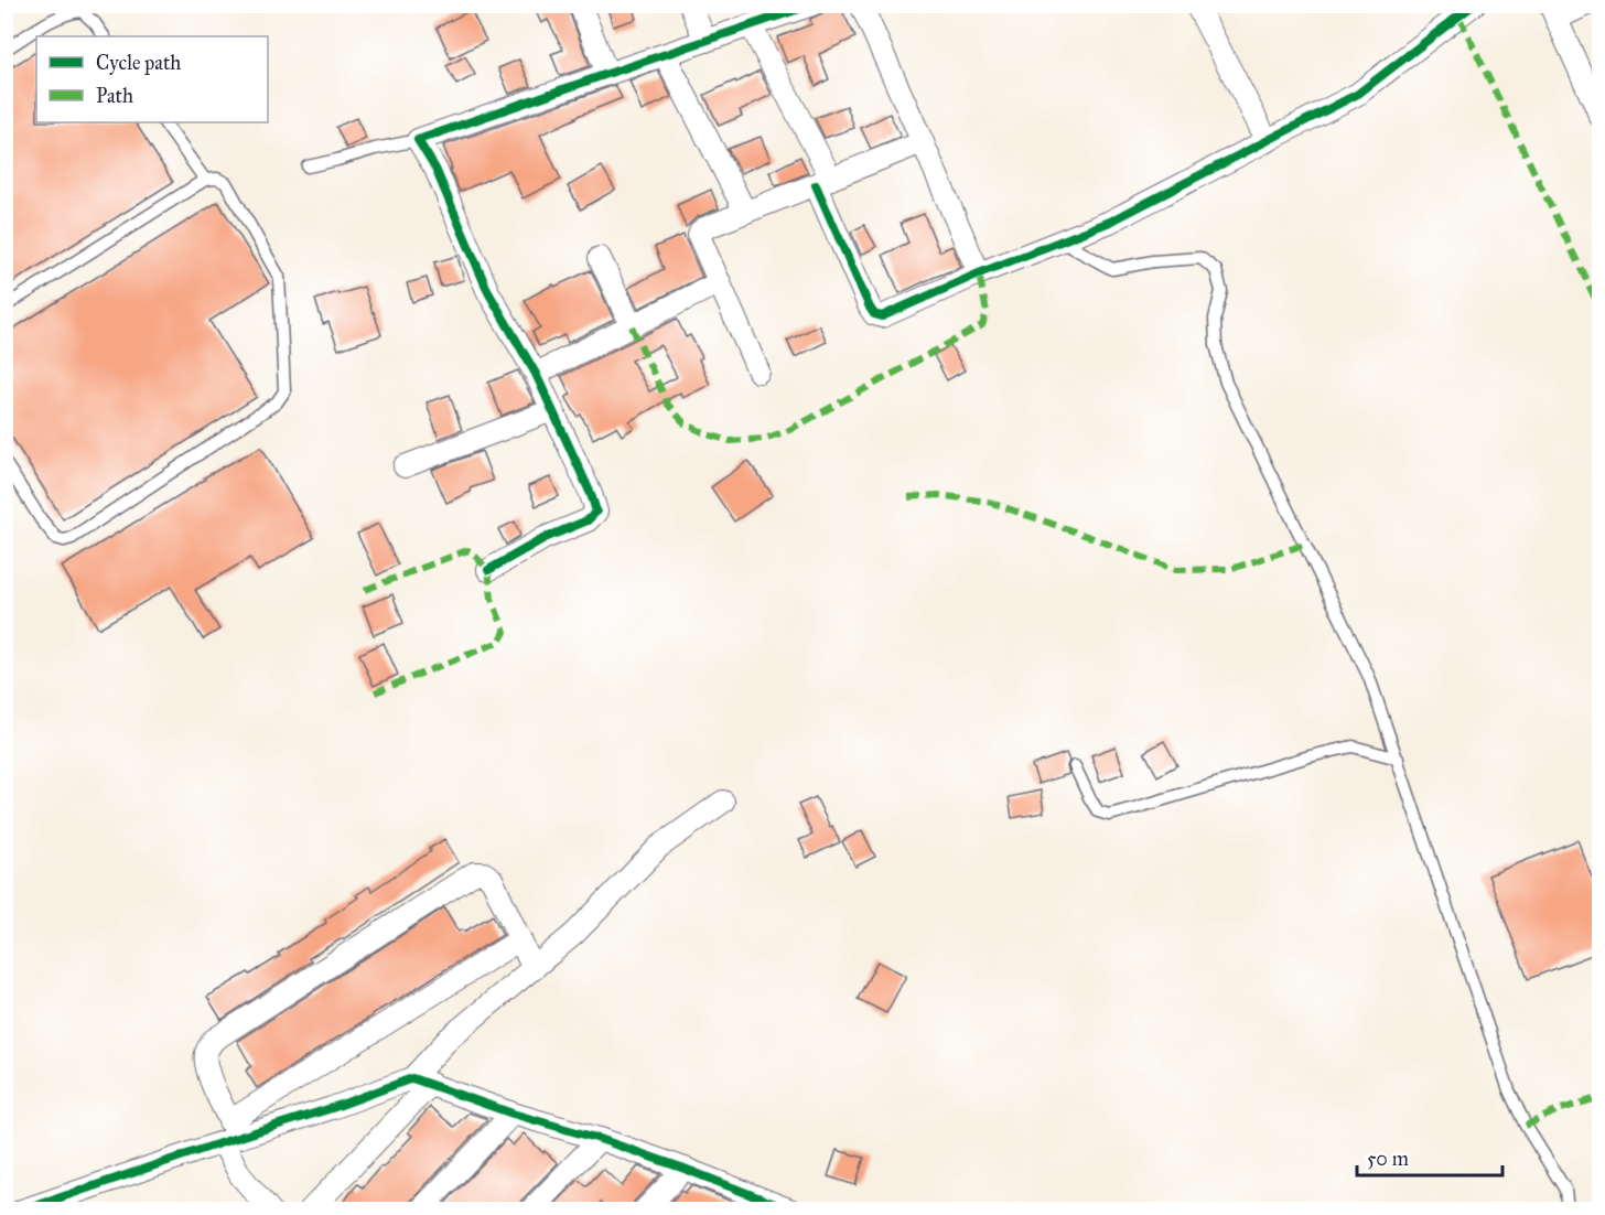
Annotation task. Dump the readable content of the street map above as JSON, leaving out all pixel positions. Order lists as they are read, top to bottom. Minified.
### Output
{"legend":["Cycle path","Path"],"scale_bar":"50 m"}
